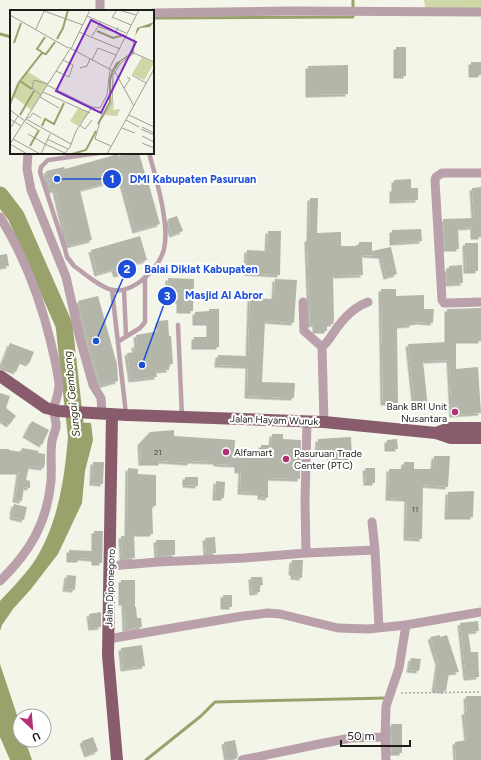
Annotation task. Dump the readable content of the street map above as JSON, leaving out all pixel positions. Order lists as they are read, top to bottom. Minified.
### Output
{"streets":{"main road":["Jalan Hayam Wuruk","Jalan Diponegoro"]},"crossings":[["Jalan Hayam Wuruk","Jalan Diponegoro"]],"water":["Sungai Gembong"],"places":["DMI Kabupaten Pasuruan","Balai Diklat Kabupaten","Masjid Al Abror","Bank BRI Unit Nusantara","Alfamart","Pasuruan Trade Center (PTC)"],"house_numbers":["21","11"],"scale_bar":"50 m","north":"bottom right"}
